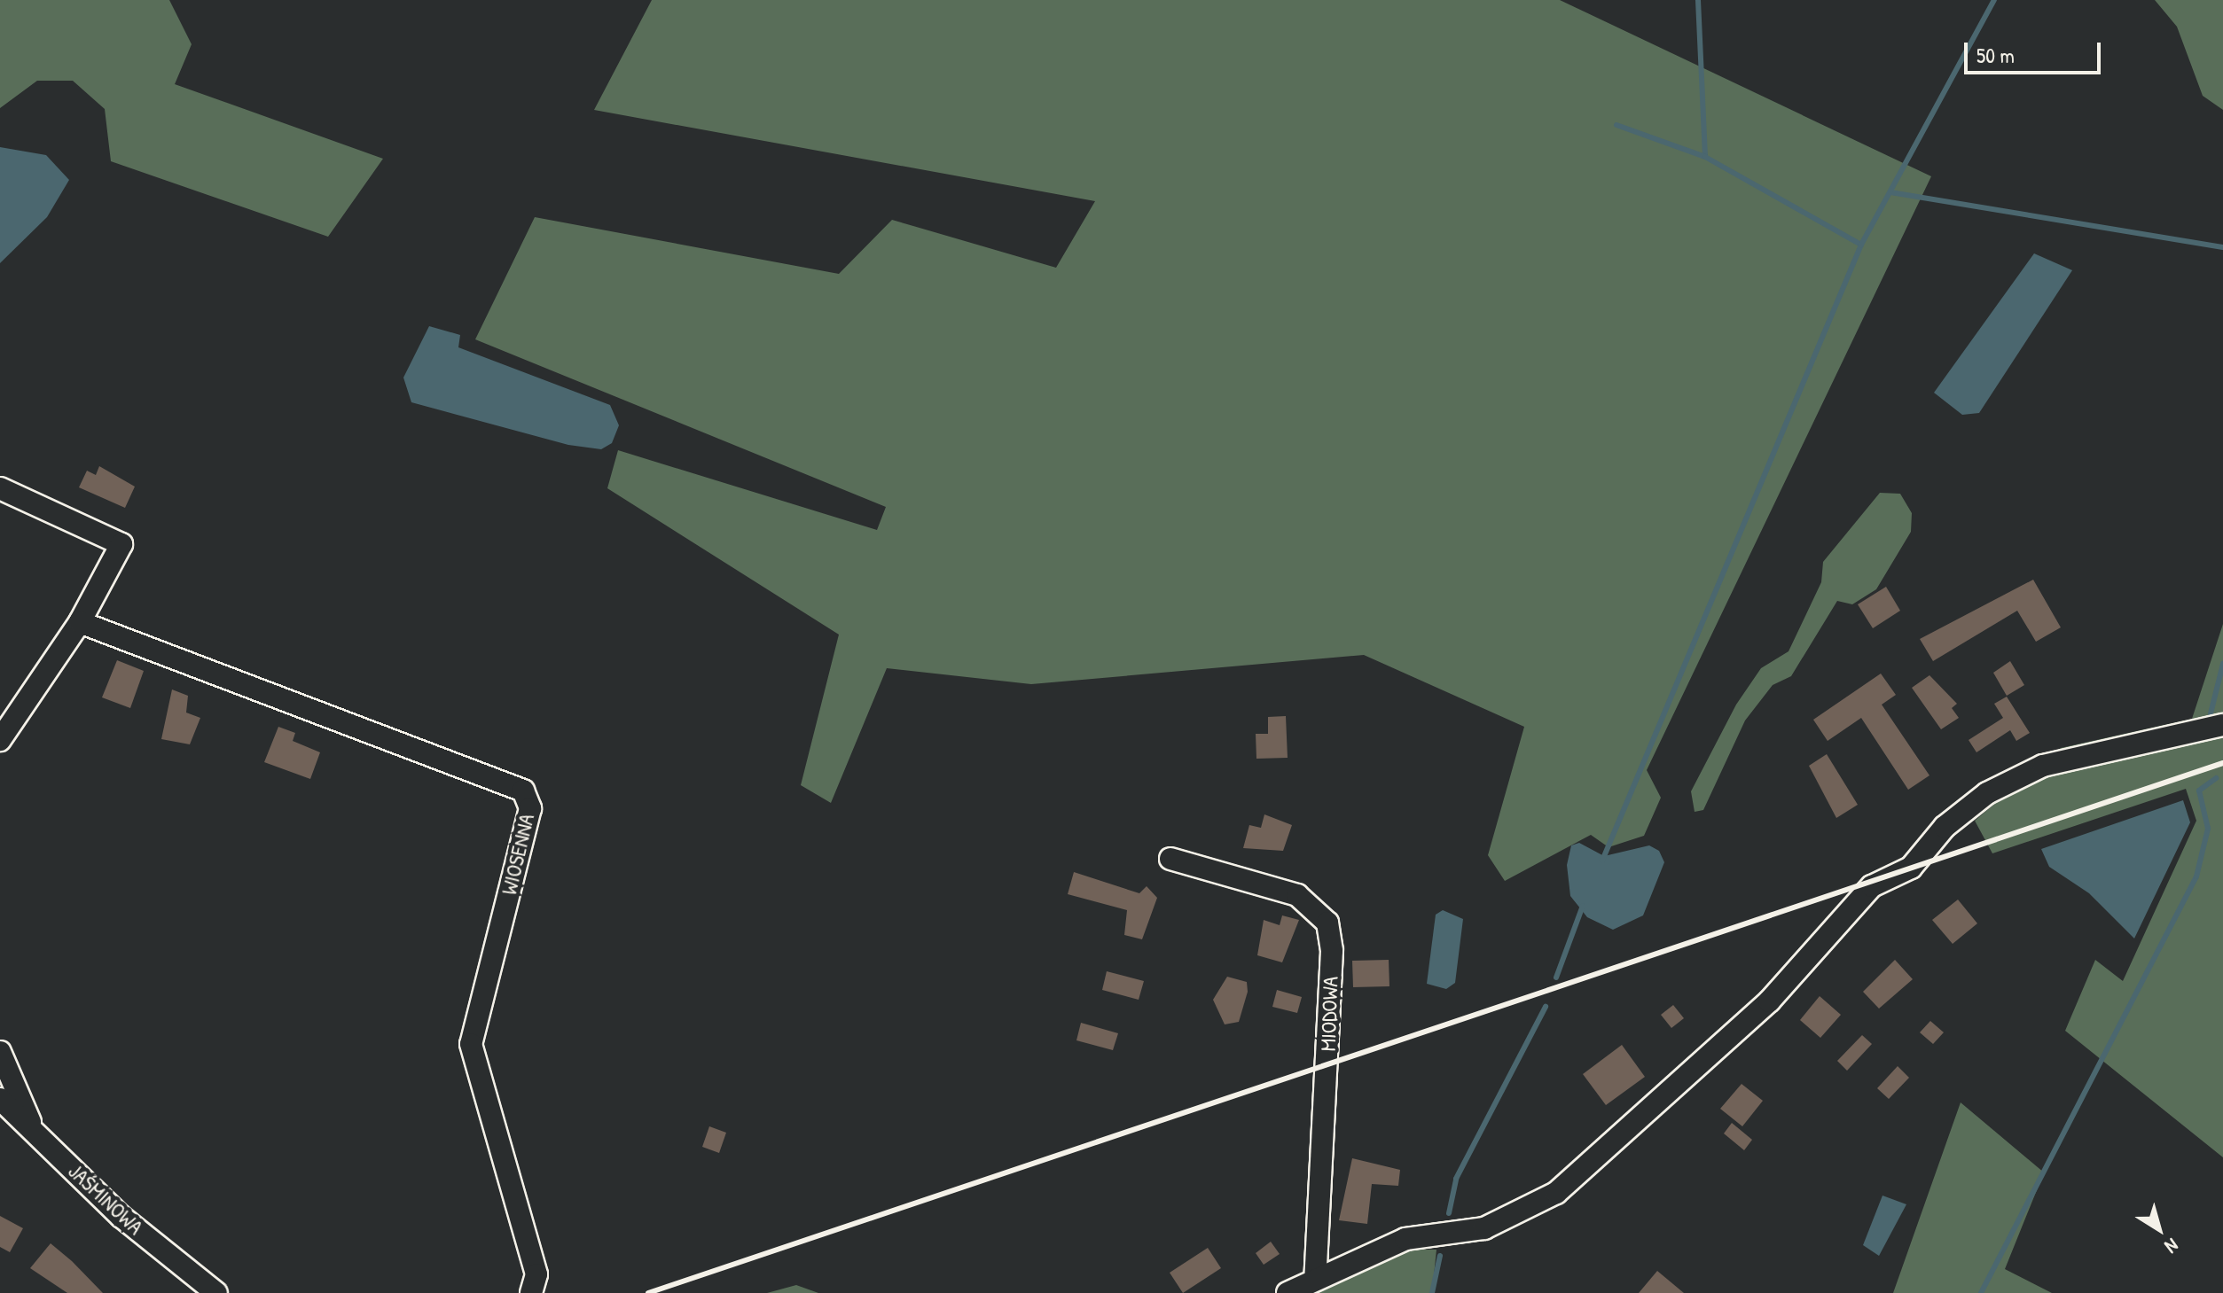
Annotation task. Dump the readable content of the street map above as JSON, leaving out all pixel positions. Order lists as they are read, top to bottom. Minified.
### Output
{"streets":{"street":["WIOSENNA","MIODOWA","JAŚMINOWA"]},"scale_bar":"50 m","north":"bottom right"}
